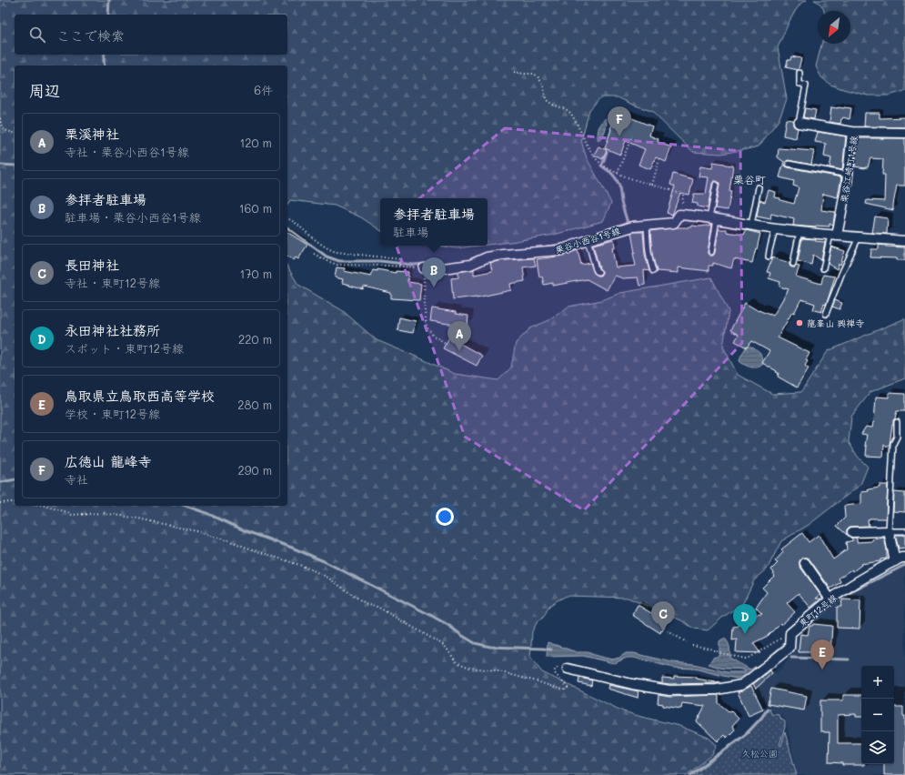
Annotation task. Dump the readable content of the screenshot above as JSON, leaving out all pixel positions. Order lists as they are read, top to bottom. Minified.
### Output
{"streets":{"street":["栗谷江崎町1号線","栗谷小西谷1号線","東町12号線"]},"crossings":[["栗谷江崎町1号線","栗谷小西谷1号線"]],"districts":["栗谷町"],"parks":["久松公園"],"places":["龍峯山 興禅寺"],"north":"bottom left","page":{"search":"ここで検索","heading":["周辺","6件"],"pins":["F","B","A","C","D","E"],"list":[{"mark":"A","name":"栗溪神社","note":"寺社 · 栗谷小西谷1号線","value":"120 m"},{"mark":"B","name":"参拝者駐車場","note":"駐車場 · 栗谷小西谷1号線","value":"160 m"},{"mark":"C","name":"長田神社","note":"寺社 · 東町12号線","value":"170 m"},{"mark":"D","name":"永田神社社務所","note":"スポット · 東町12号線","value":"220 m"},{"mark":"E","name":"鳥取県立鳥取西高等学校","note":"学校 · 東町12号線","value":"280 m"},{"mark":"F","name":"広徳山 龍峰寺","note":"寺社","value":"290 m"}],"popup":["参拝者駐車場","駐車場"],"map_buttons":["+","−"]}}
